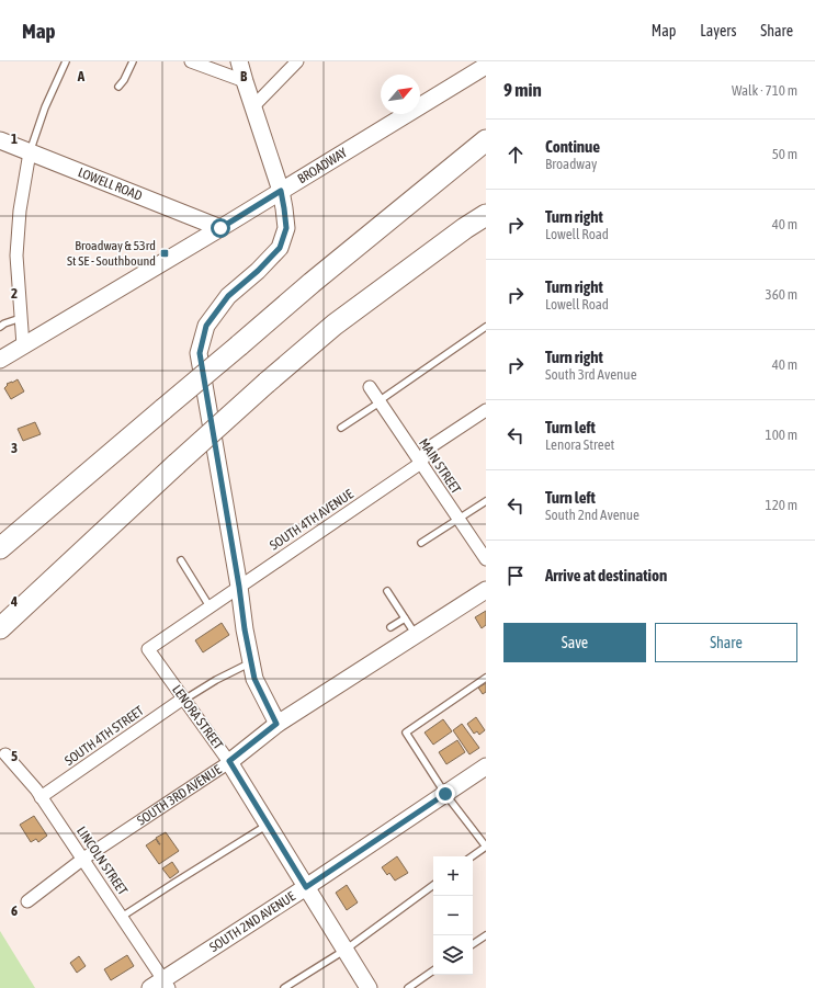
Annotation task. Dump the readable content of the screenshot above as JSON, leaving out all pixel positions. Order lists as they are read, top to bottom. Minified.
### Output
{"streets":{"street":["BROADWAY","LOWELL ROAD","MAIN STREET","SOUTH 4TH AVENUE","LENORA STREET","SOUTH 4TH STREET","SOUTH 3RD AVENUE","LINCOLN STREET","SOUTH 2ND AVENUE"]},"crossings":[["BROADWAY","LOWELL ROAD"],["MAIN STREET","SOUTH 4TH AVENUE"],["SOUTH 4TH AVENUE","LENORA STREET"],["LENORA STREET","SOUTH 4TH STREET"],["LENORA STREET","SOUTH 3RD AVENUE"],["LENORA STREET","SOUTH 2ND AVENUE"],["SOUTH 4TH STREET","LINCOLN STREET"],["SOUTH 3RD AVENUE","LINCOLN STREET"],["LINCOLN STREET","SOUTH 2ND AVENUE"]],"places":{"transit":["Broadway & 53rd St SE - Southbound"]},"north":"top right","page":{"header":"Map","nav":["Map","Layers","Share"],"heading":["9 min","Walk · 710 m"],"list":[["Continue","Broadway","50 m"],["Turn right","Lowell Road","40 m"],["Turn right","Lowell Road","360 m"],["Turn right","South 3rd Avenue","40 m"],["Turn left","Lenora Street","100 m"],["Turn left","South 2nd Avenue","120 m"],"Arrive at destination"],"buttons":["Save","Share"],"map_buttons":["+","−"]},"grid":{"columns":["A","B"],"rows":["1","2","3","4","5","6"]}}
